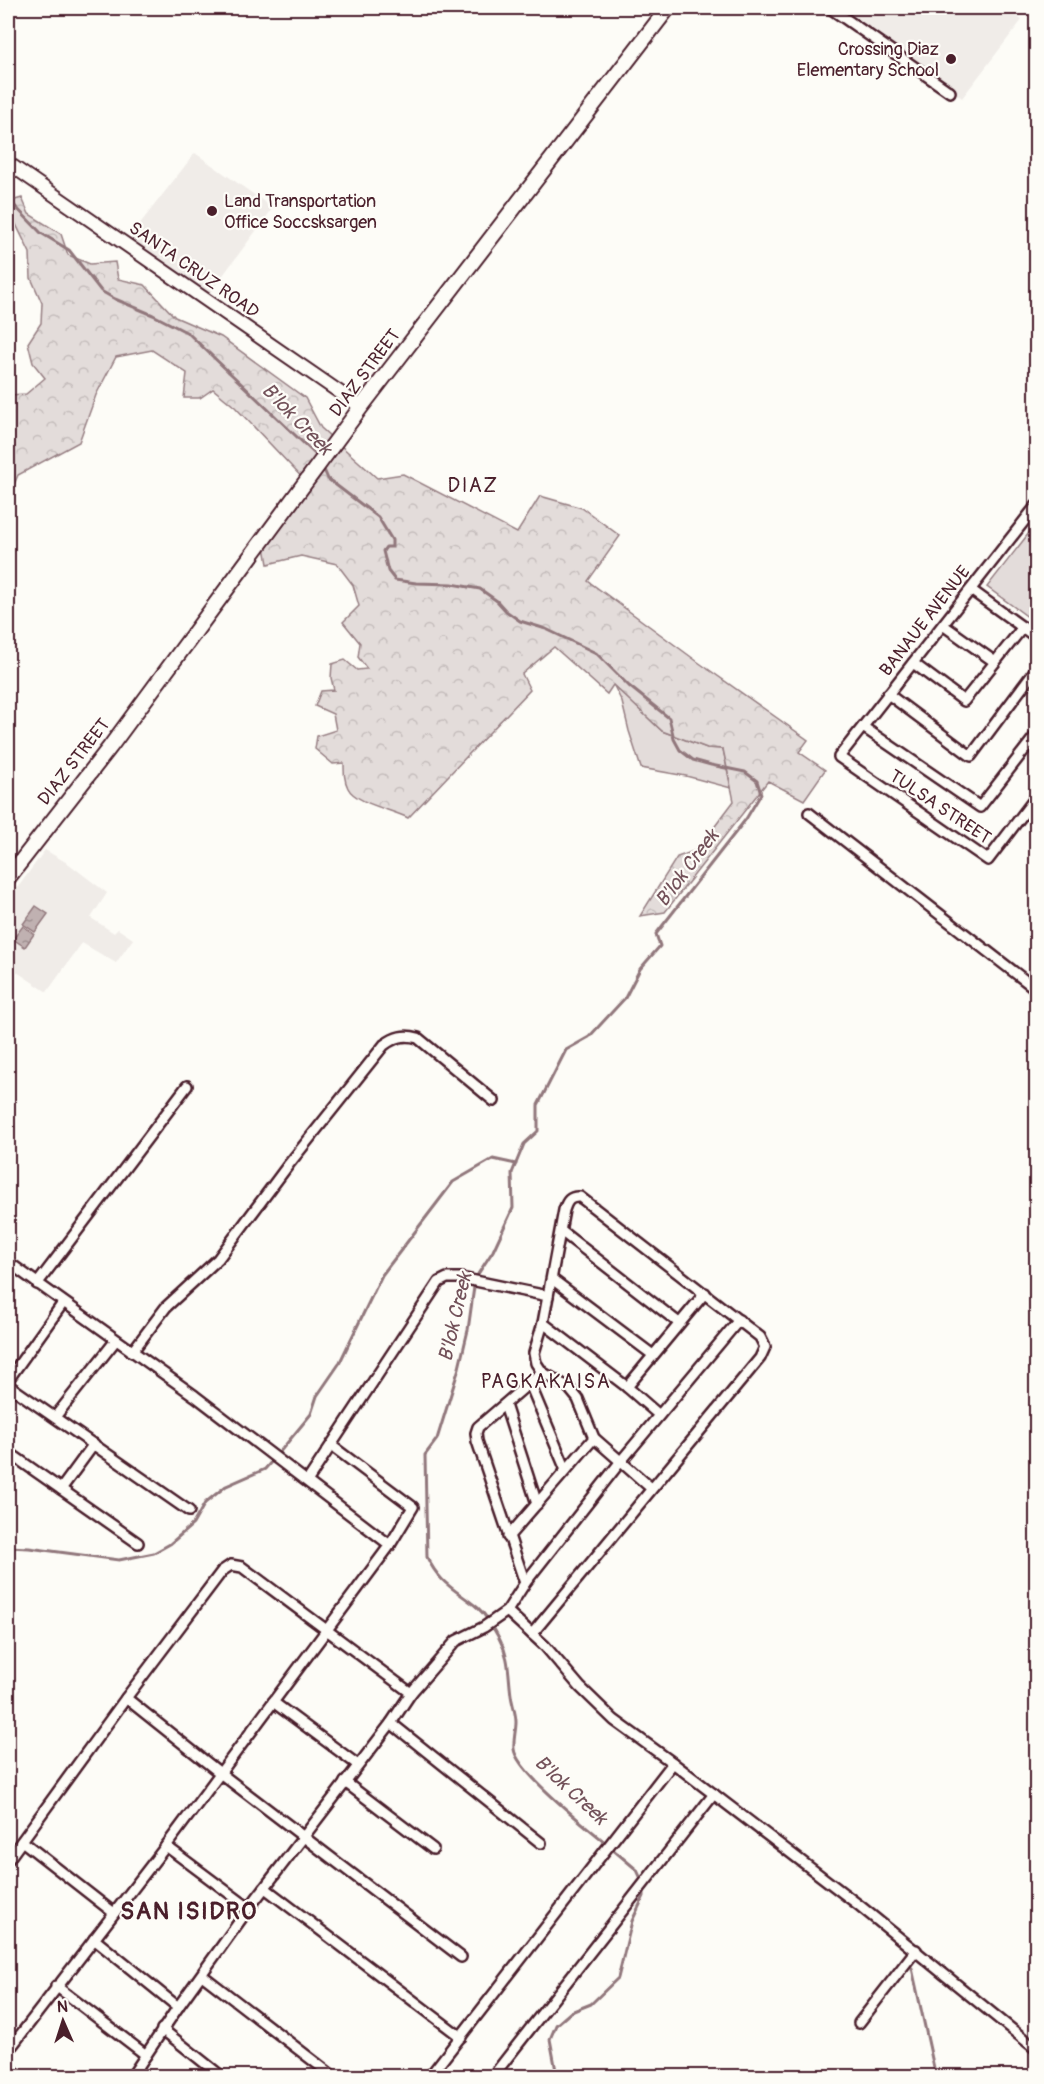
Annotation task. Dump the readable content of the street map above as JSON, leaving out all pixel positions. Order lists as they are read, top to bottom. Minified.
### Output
{"streets":{"main road":["DIAZ STREET"],"street":["SANTA CRUZ ROAD","BANAUE AVENUE","TULSA STREET"]},"crossings":[["SANTA CRUZ ROAD","DIAZ STREET"],["BANAUE AVENUE","TULSA STREET"]],"districts":["DIAZ","PAGKAKAISA","SAN ISIDRO"],"water":["B'lok Creek"],"places":["Crossing Diaz Elementary School","Land Transportation Office Soccsksargen"],"north":"top"}
